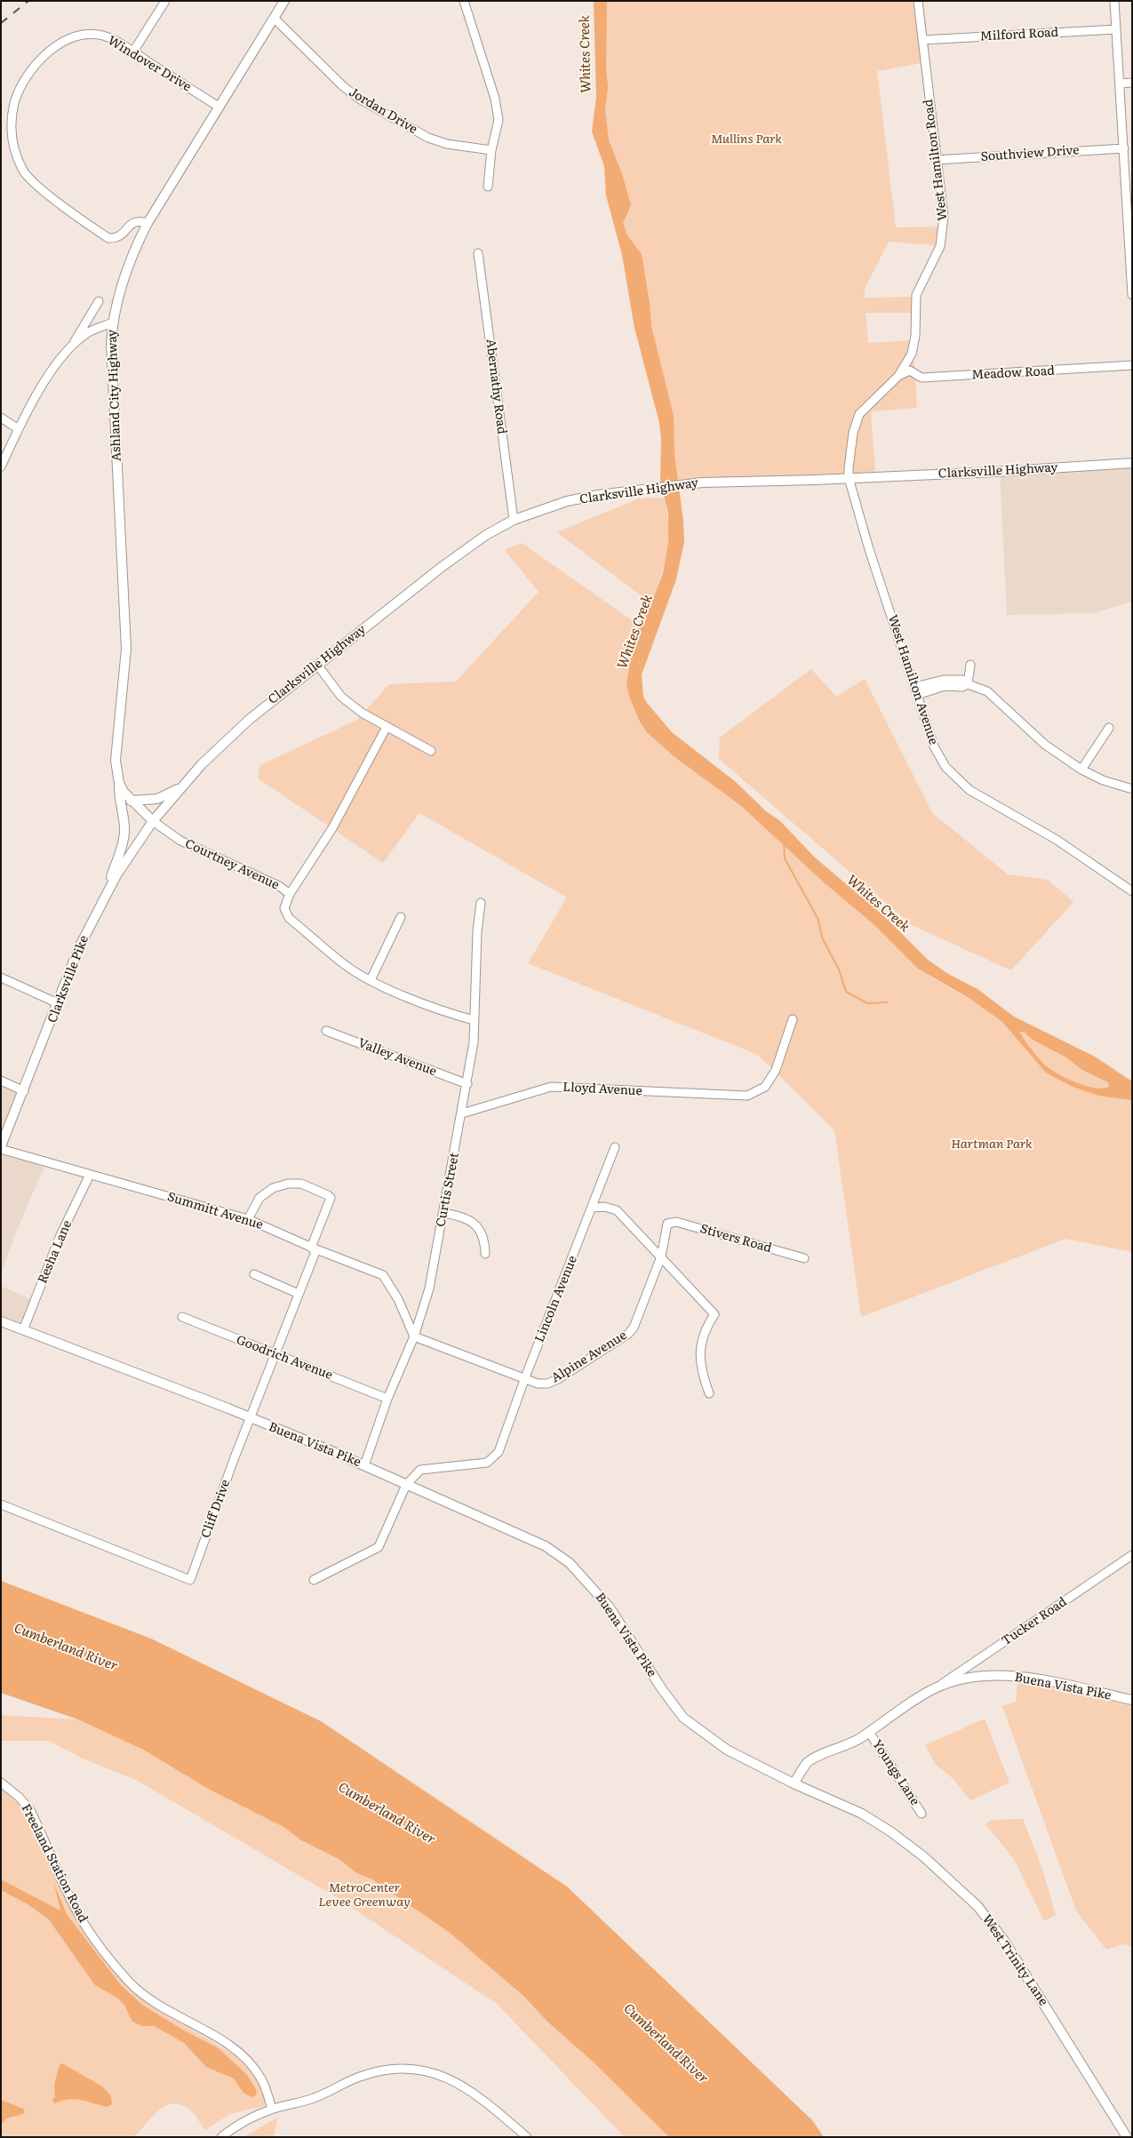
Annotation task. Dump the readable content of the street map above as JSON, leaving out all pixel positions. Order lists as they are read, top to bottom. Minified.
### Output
{"streets":{"main road":["Ashland City Highway","Clarksville Highway","Clarksville Pike","Buena Vista Pike","West Trinity Lane"],"street":["Milford Road","Windover Drive","Jordan Drive","Southview Drive","West Hamilton Road","Meadow Road","Abernathy Road","West Hamilton Avenue","Courtney Avenue","Valley Avenue","Lloyd Avenue","Curtis Street","Summitt Avenue","Stivers Road","Resha Lane","Lincoln Avenue","Alpine Avenue","Goodrich Avenue","Cliff Drive","Tucker Road","Youngs Lane","Freeland Station Road"]},"crossings":[["Milford Road","West Hamilton Road"],["Windover Drive","Ashland City Highway"],["Jordan Drive","Ashland City Highway"],["Southview Drive","West Hamilton Road"],["West Hamilton Road","Meadow Road"],["West Hamilton Road","Clarksville Highway"],["West Hamilton Road","West Hamilton Avenue"],["Abernathy Road","Clarksville Highway"],["Ashland City Highway","Clarksville Highway"],["Ashland City Highway","Courtney Avenue"],["Ashland City Highway","Clarksville Pike"],["Clarksville Highway","West Hamilton Avenue"],["Clarksville Highway","Courtney Avenue"],["Clarksville Highway","Clarksville Pike"],["Courtney Avenue","Clarksville Pike"],["Courtney Avenue","Curtis Street"],["Clarksville Pike","Summitt Avenue"],["Valley Avenue","Curtis Street"],["Lloyd Avenue","Curtis Street"],["Curtis Street","Summitt Avenue"],["Curtis Street","Alpine Avenue"],["Curtis Street","Goodrich Avenue"],["Curtis Street","Buena Vista Pike"],["Summitt Avenue","Resha Lane"],["Summitt Avenue","Alpine Avenue"],["Summitt Avenue","Cliff Drive"],["Stivers Road","Alpine Avenue"],["Resha Lane","Buena Vista Pike"],["Lincoln Avenue","Alpine Avenue"],["Lincoln Avenue","Buena Vista Pike"],["Goodrich Avenue","Cliff Drive"],["Buena Vista Pike","Cliff Drive"],["Buena Vista Pike","Tucker Road"],["Buena Vista Pike","Youngs Lane"],["Buena Vista Pike","West Trinity Lane"]],"water":["Whites Creek","Cumberland River"],"parks":["Mullins Park","Hartman Park","MetroCenter Levee Greenway"]}
